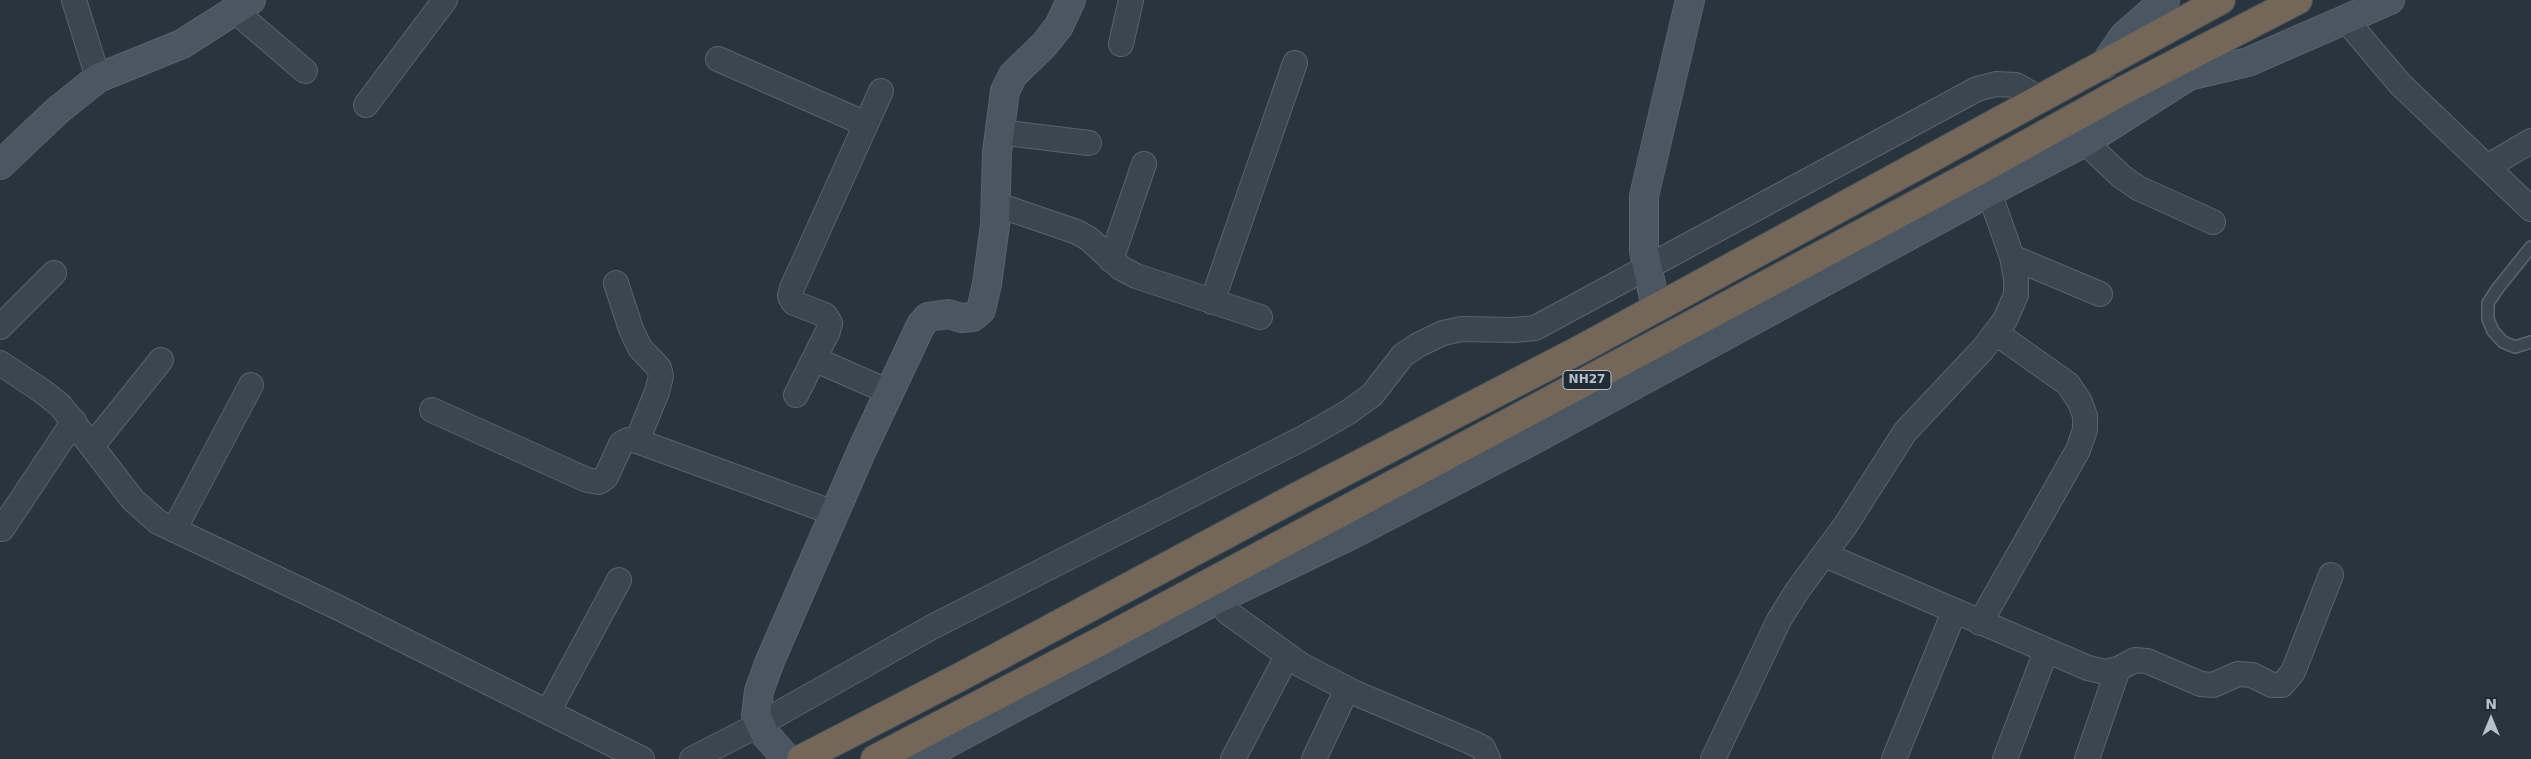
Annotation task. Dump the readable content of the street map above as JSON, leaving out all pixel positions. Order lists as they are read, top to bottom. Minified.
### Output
{"streets":{"highway":["NH27"]},"north":"top"}
